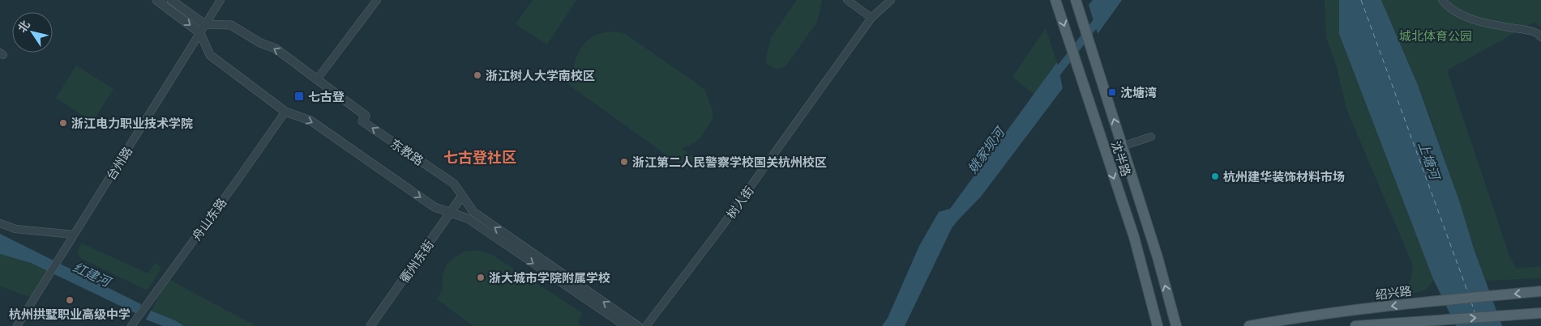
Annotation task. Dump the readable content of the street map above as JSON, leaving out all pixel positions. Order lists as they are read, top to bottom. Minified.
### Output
{"streets":{"main road":["沈半路","绍兴路"],"street":["东教路","台州路","树人街","舟山东路","衢州东街"]},"crossings":[["东教路","台州路"],["东教路","衢州东街"]],"districts":["七古登社区"],"water":["姚家坝河","上塘河","红建河"],"parks":["城北体育公园"],"places":{"other":["浙江树人大学南校区","浙江电力职业技术学院","浙江第二人民警察学校国关杭州校区","杭州建华装饰材料市场","浙大城市学院附属学校","杭州拱墅职业高级中学"],"transit":["沈塘湾","七古登"]},"north":"top left"}
